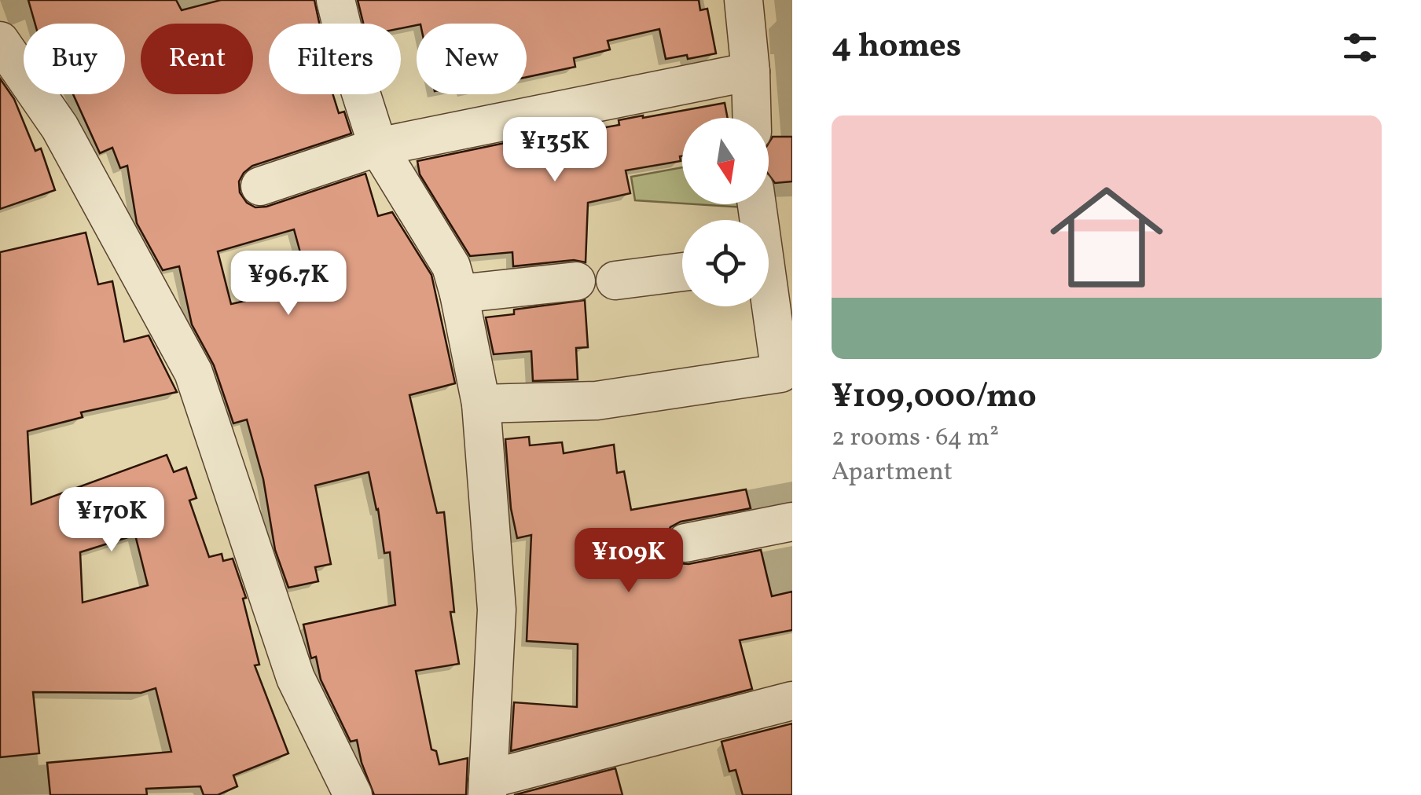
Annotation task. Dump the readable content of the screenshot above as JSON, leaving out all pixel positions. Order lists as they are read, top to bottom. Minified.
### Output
{"north":"bottom","page":{"heading":"4 homes","chip":["Buy","Rent","Filters","New"],"list":[{"name":"¥109,000/mo","note":"2 rooms · 64 m² · Apartment"}],"price":["¥135K","¥96.7K","¥170K","¥109K"]}}
